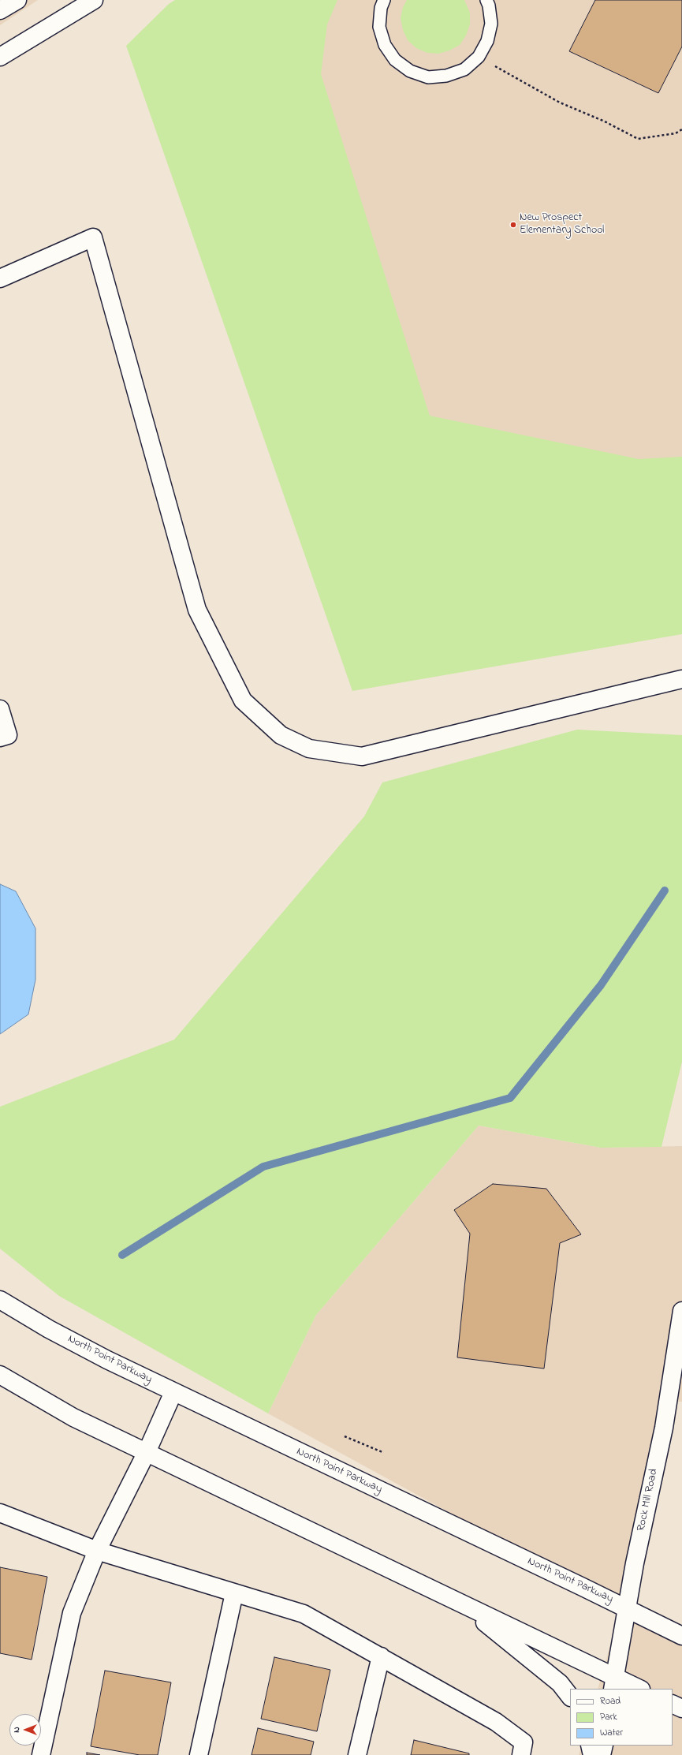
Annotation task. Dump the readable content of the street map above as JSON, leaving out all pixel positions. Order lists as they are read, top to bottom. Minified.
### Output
{"streets":{"street":["North Point Parkway","Rock Mill Road"]},"crossings":[["North Point Parkway","Rock Mill Road"]],"places":["New Prospect Elementary School"],"legend":["Road","Park","Water"],"north":"left"}
